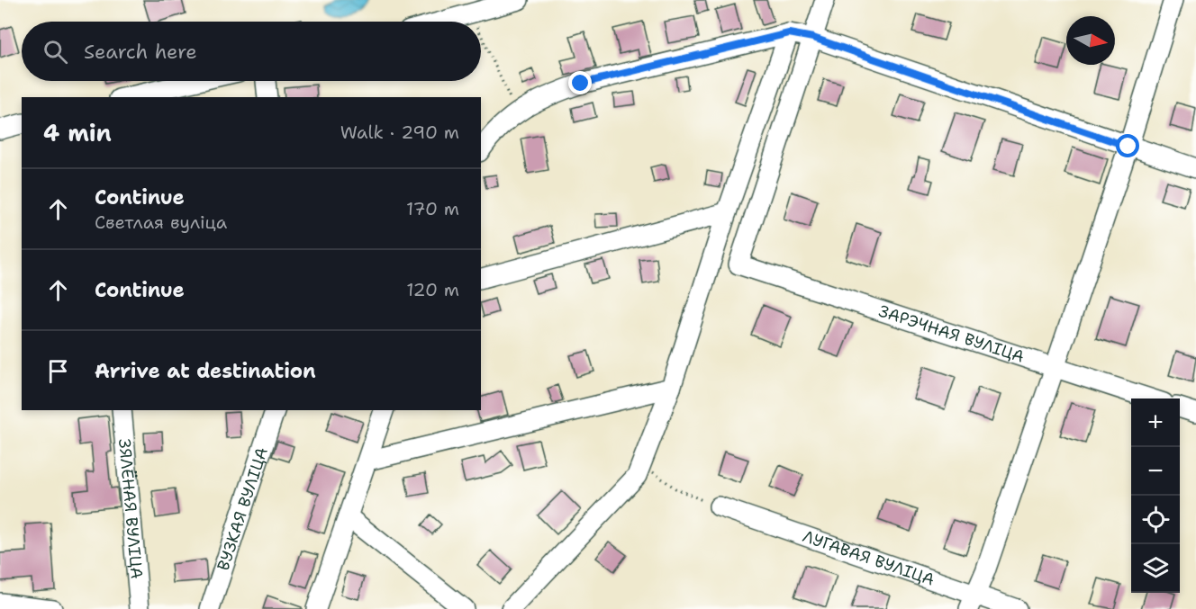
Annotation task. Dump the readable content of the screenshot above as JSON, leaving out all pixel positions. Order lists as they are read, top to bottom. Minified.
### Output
{"streets":{"street":["ЗАРЭЧНАЯ ВУЛІЦА","ЗЯЛЁНАЯ ВУЛІЦА","ВУЗКАЯ ВУЛІЦА","ЛУГАВАЯ ВУЛІЦА"]},"north":"right","page":{"search":"Search here","heading":["4 min","Walk · 290 m"],"list":[["Continue","Светлая вуліца","170 m"],["Continue","120 m"],"Arrive at destination"],"map_buttons":["+","−"]}}
